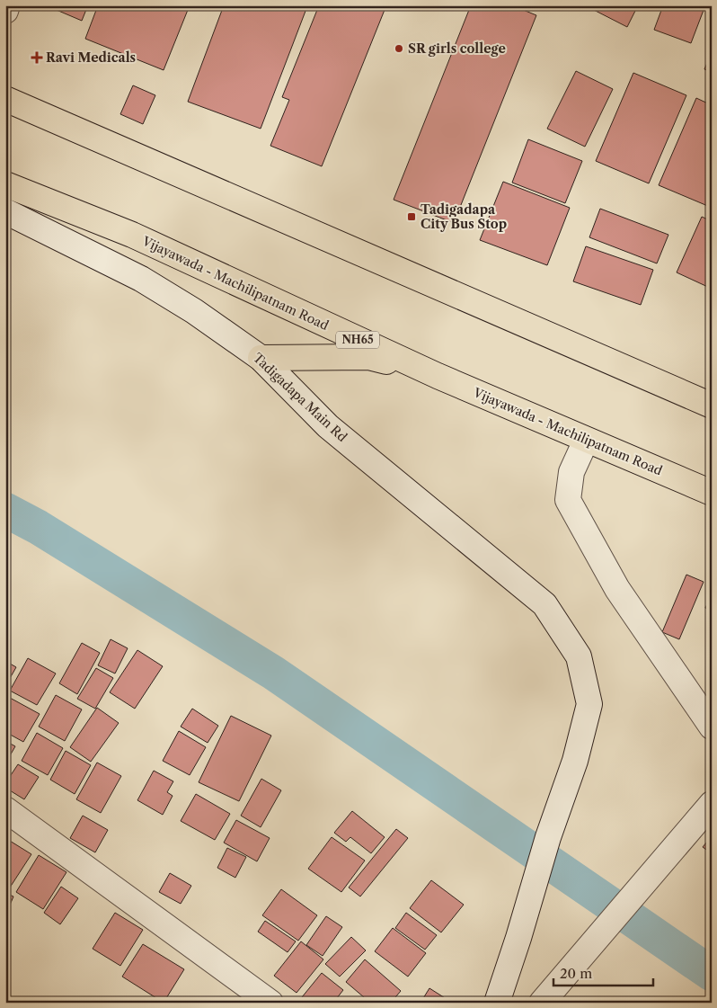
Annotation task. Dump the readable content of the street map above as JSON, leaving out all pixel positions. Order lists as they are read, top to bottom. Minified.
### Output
{"streets":{"highway":["Vijayawada - Machilipatnam Road","NH65"],"main road":["Tadigadapa Main Rd"]},"places":{"other":["SR girls college"],"health":["Ravi Medicals"],"transit":["Tadigadapa City Bus Stop"]},"scale_bar":"20 m"}
